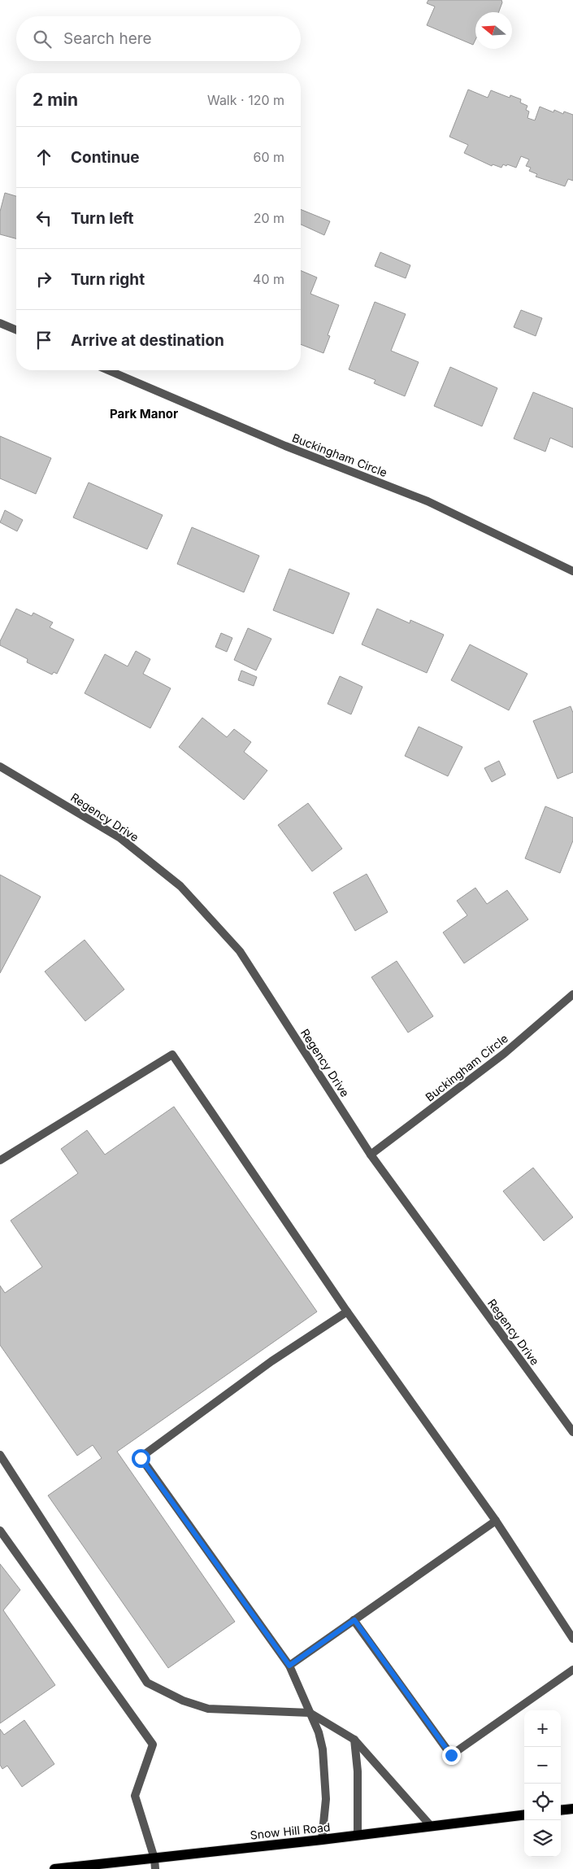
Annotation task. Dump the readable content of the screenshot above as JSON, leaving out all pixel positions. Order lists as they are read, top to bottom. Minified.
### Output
{"streets":{"main road":["Snow Hill Road"],"street":["Buckingham Circle","Regency Drive"]},"crossings":[["Buckingham Circle","Regency Drive"]],"districts":["Park Manor"],"north":"left","page":{"search":"Search here","heading":["2 min","Walk · 120 m"],"list":[["Continue","60 m"],["Turn left","20 m"],["Turn right","40 m"],"Arrive at destination"],"map_buttons":["+","−"]}}
